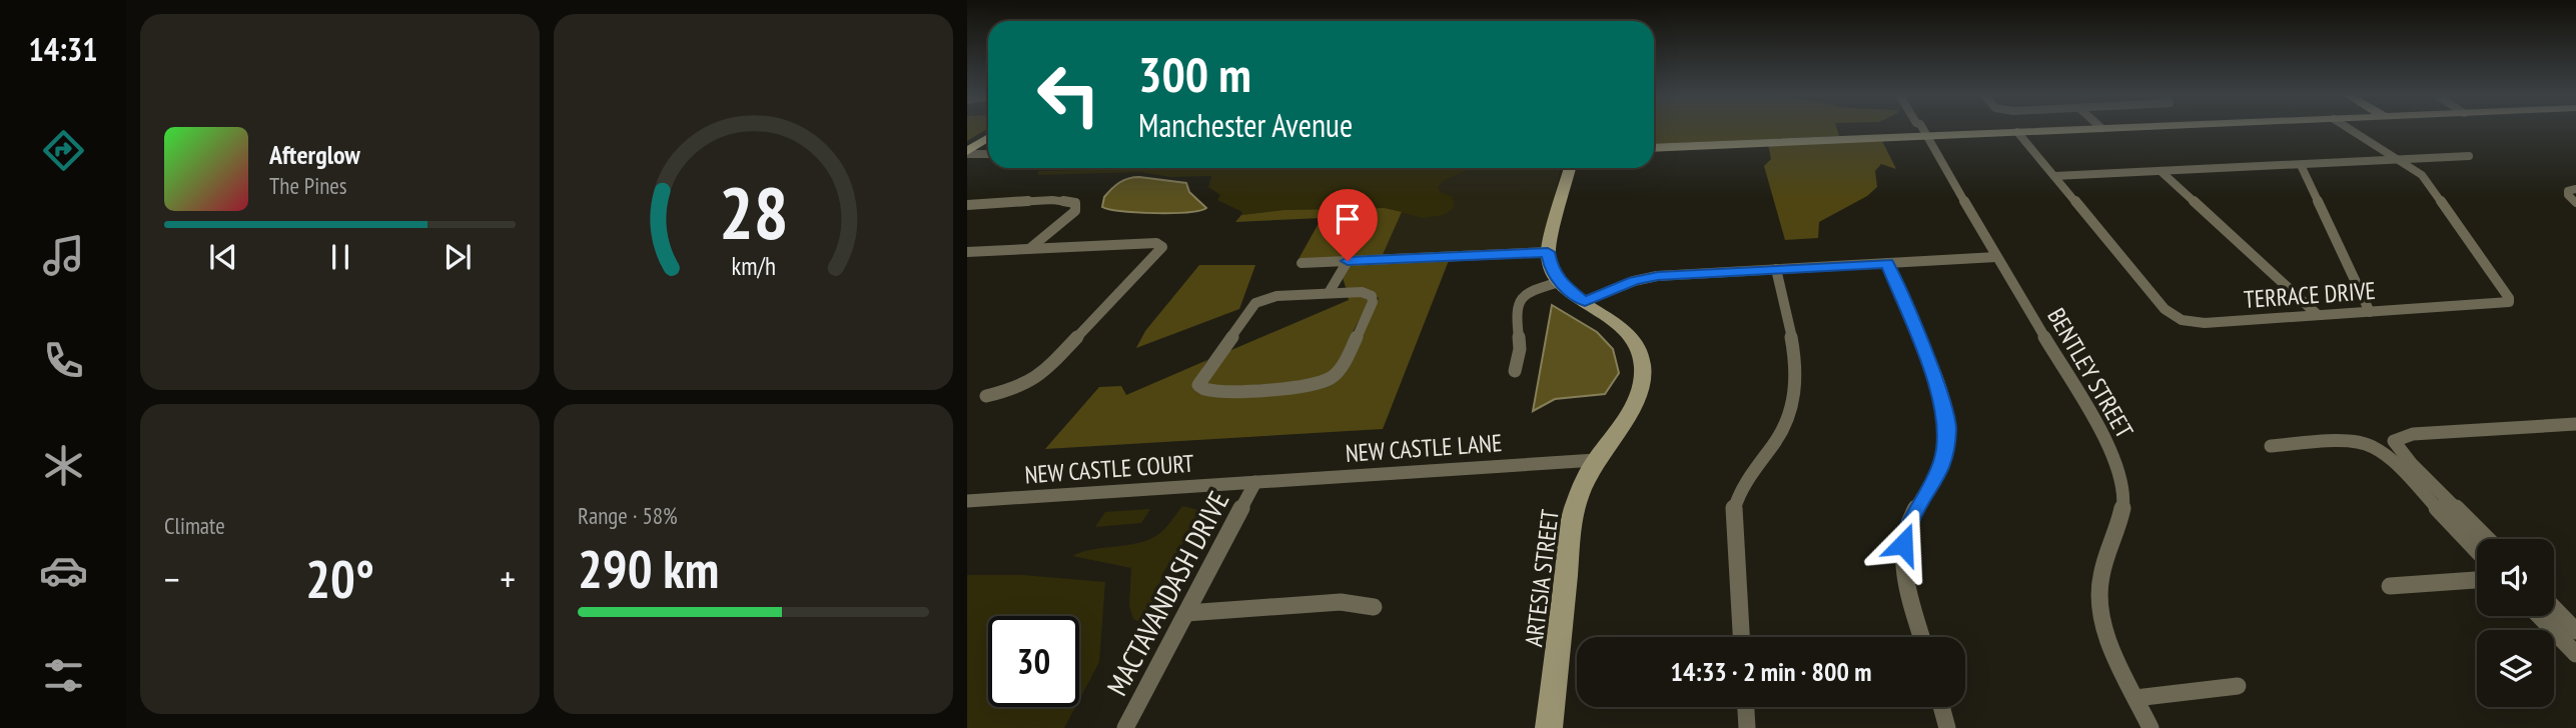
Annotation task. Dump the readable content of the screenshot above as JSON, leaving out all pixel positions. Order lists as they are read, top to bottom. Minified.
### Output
{"streets":{"street":["TERRACE DRIVE","BENTLEY STREET","NEW CASTLE LANE","NEW CASTLE COURT","ARTESIA STREET","MACTAVANDASH DRIVE"]},"crossings":[["NEW CASTLE LANE","NEW CASTLE COURT"],["NEW CASTLE LANE","ARTESIA STREET"],["NEW CASTLE LANE","MACTAVANDASH DRIVE"],["NEW CASTLE COURT","MACTAVANDASH DRIVE"]],"page":{"tabs":"14:31","turn":["300 m","Manchester Avenue"],"song":["Afterglow","The Pines"],"tile":["Climate",["Range · 58%","290 km"]],"heat":["−","20°","+"],"limit":"30","trip":"14:33 · 2 min · 800 m","gauge":["28","km/h"]}}
